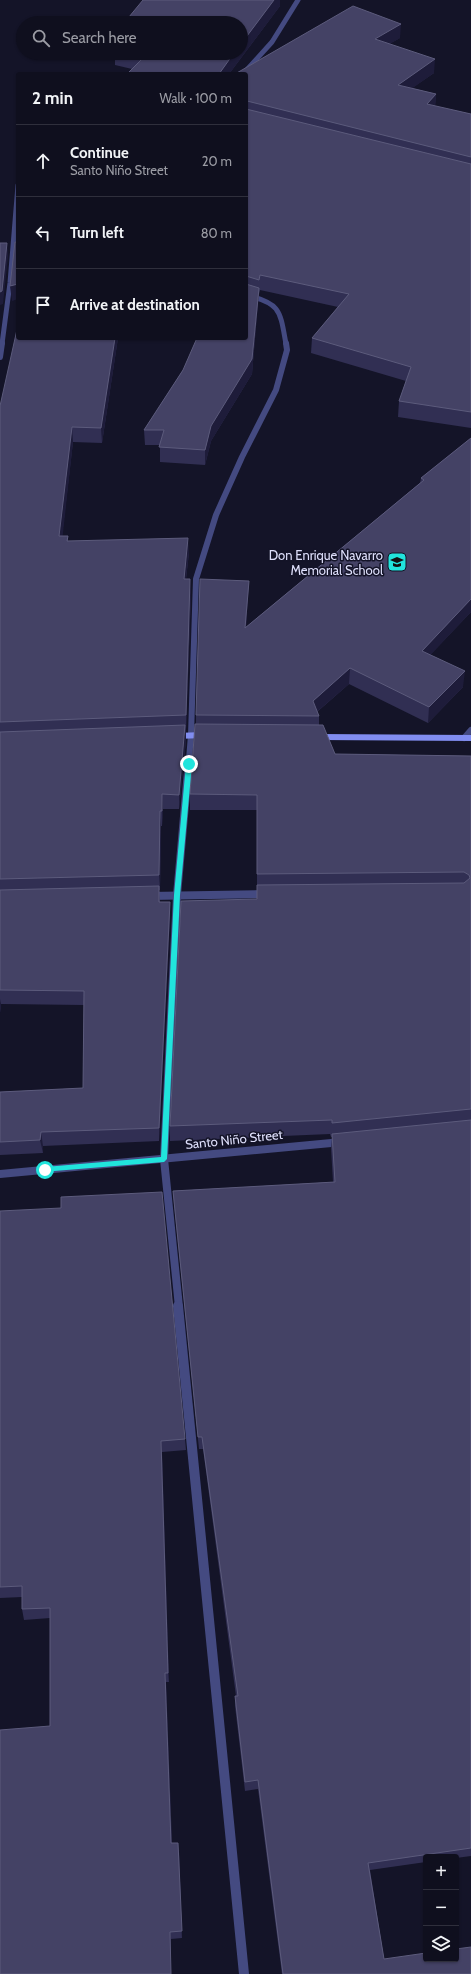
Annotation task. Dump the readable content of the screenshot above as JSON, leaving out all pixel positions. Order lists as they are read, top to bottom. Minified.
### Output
{"streets":{"street":["Santo Niño Street"]},"places":{"school or university":["Don Enrique Navarro Memorial School"]},"page":{"search":"Search here","heading":["2 min","Walk · 100 m"],"list":[["Continue","Santo Niño Street","20 m"],["Turn left","80 m"],"Arrive at destination"],"map_buttons":["+","−"]}}
